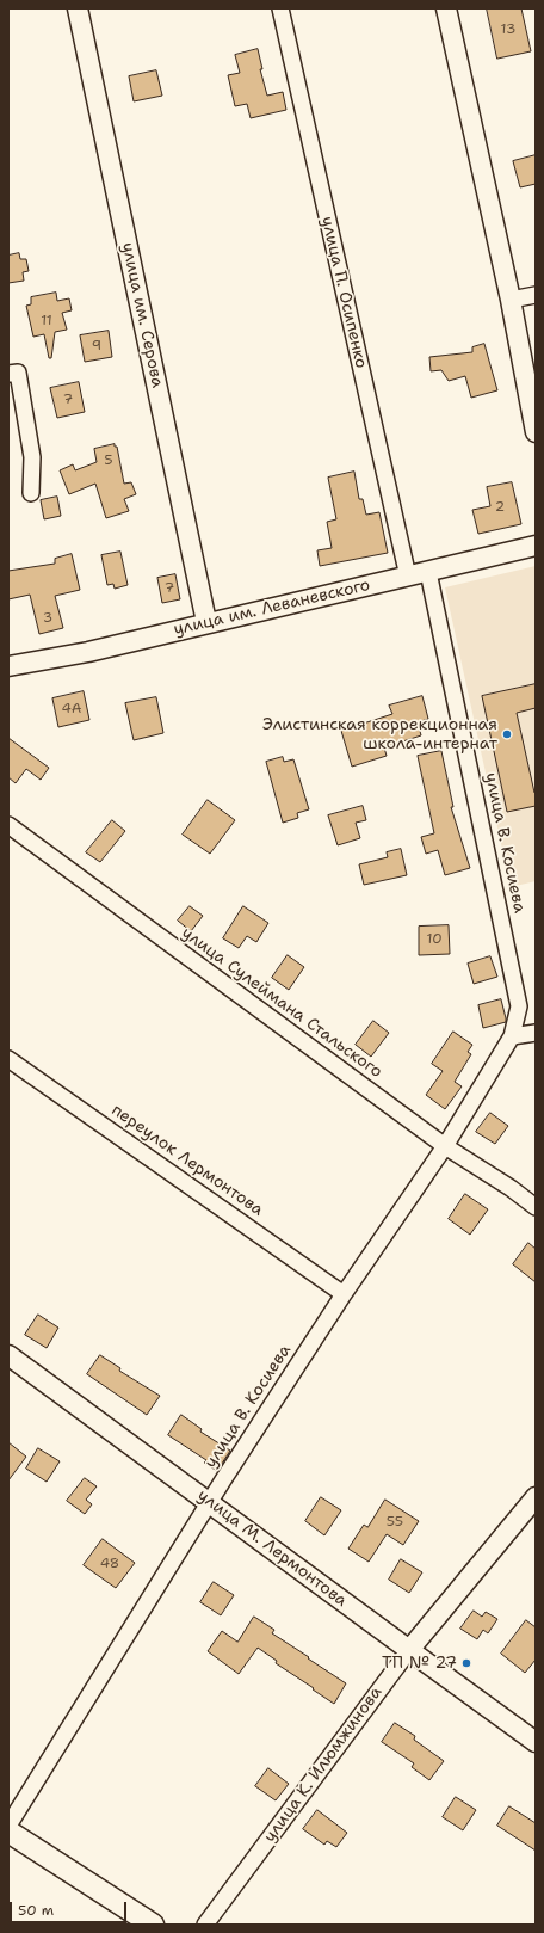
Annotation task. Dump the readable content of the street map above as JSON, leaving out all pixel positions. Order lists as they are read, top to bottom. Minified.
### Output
{"streets":{"street":["улица П. Осипенко","улица им. Серова","улица им. Леваневского","улица В. Косиева","улица Сулеймана Стальского","переулок Лермонтова","улица М. Лермонтова","улица К. Илюмжинова"]},"crossings":[["улица П. Осипенко","улица им. Леваневского"],["улица им. Серова","улица им. Леваневского"],["улица им. Леваневского","улица В. Косиева"],["улица В. Косиева","улица Сулеймана Стальского"],["улица В. Косиева","переулок Лермонтова"],["улица В. Косиева","улица М. Лермонтова"],["улица М. Лермонтова","улица К. Илюмжинова"]],"places":["Элистинская коррекционная школа-интернат","ТП № 27"],"house_numbers":["13","11","9","7","5","2","7","3","4А","10","55","48"],"scale_bar":"50 m"}
